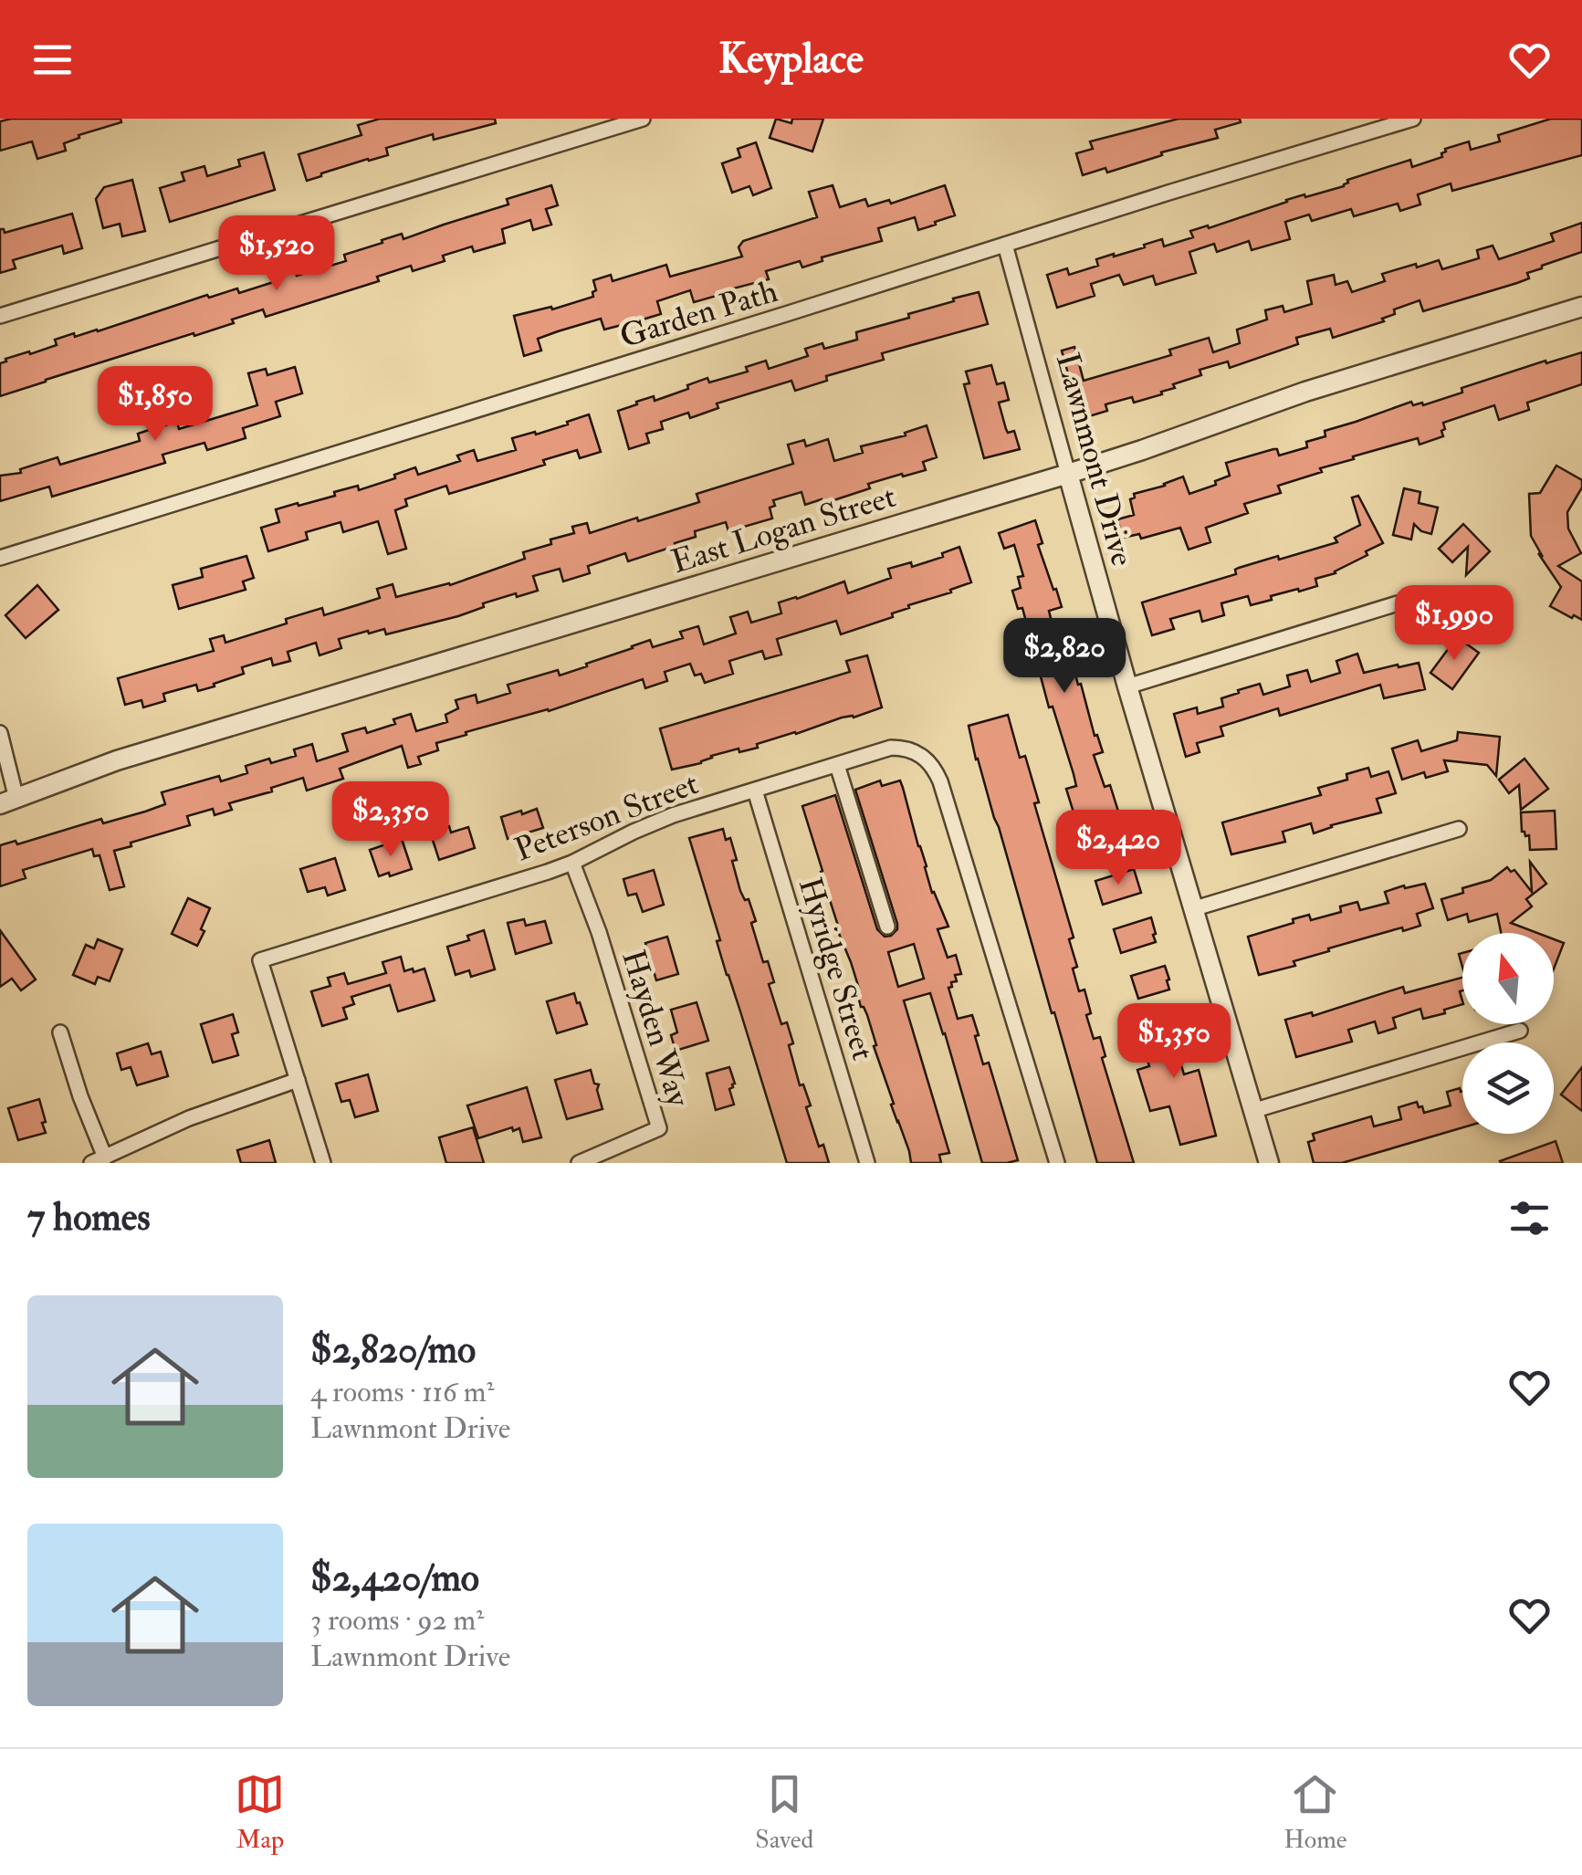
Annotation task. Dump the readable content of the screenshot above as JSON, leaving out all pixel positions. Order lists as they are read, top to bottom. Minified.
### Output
{"streets":{"street":["Garden Path","Lawnmont Drive","East Logan Street","Peterson Street","Hyridge Street","Hayden Way"]},"crossings":[["Garden Path","Lawnmont Drive"],["Lawnmont Drive","East Logan Street"],["Peterson Street","Hyridge Street"],["Peterson Street","Hayden Way"]],"north":"top","page":{"header":"Keyplace","price":["$1,520","$1,850","$1,990","$2,820","$2,350","$2,420","$1,350"],"heading":"7 homes","list":[{"name":"$2,820/mo","note":"4 rooms · 116 m² · Lawnmont Drive"},{"name":"$2,420/mo","note":"3 rooms · 92 m² · Lawnmont Drive"}],"tabs":["Map","Saved","Home"]}}
